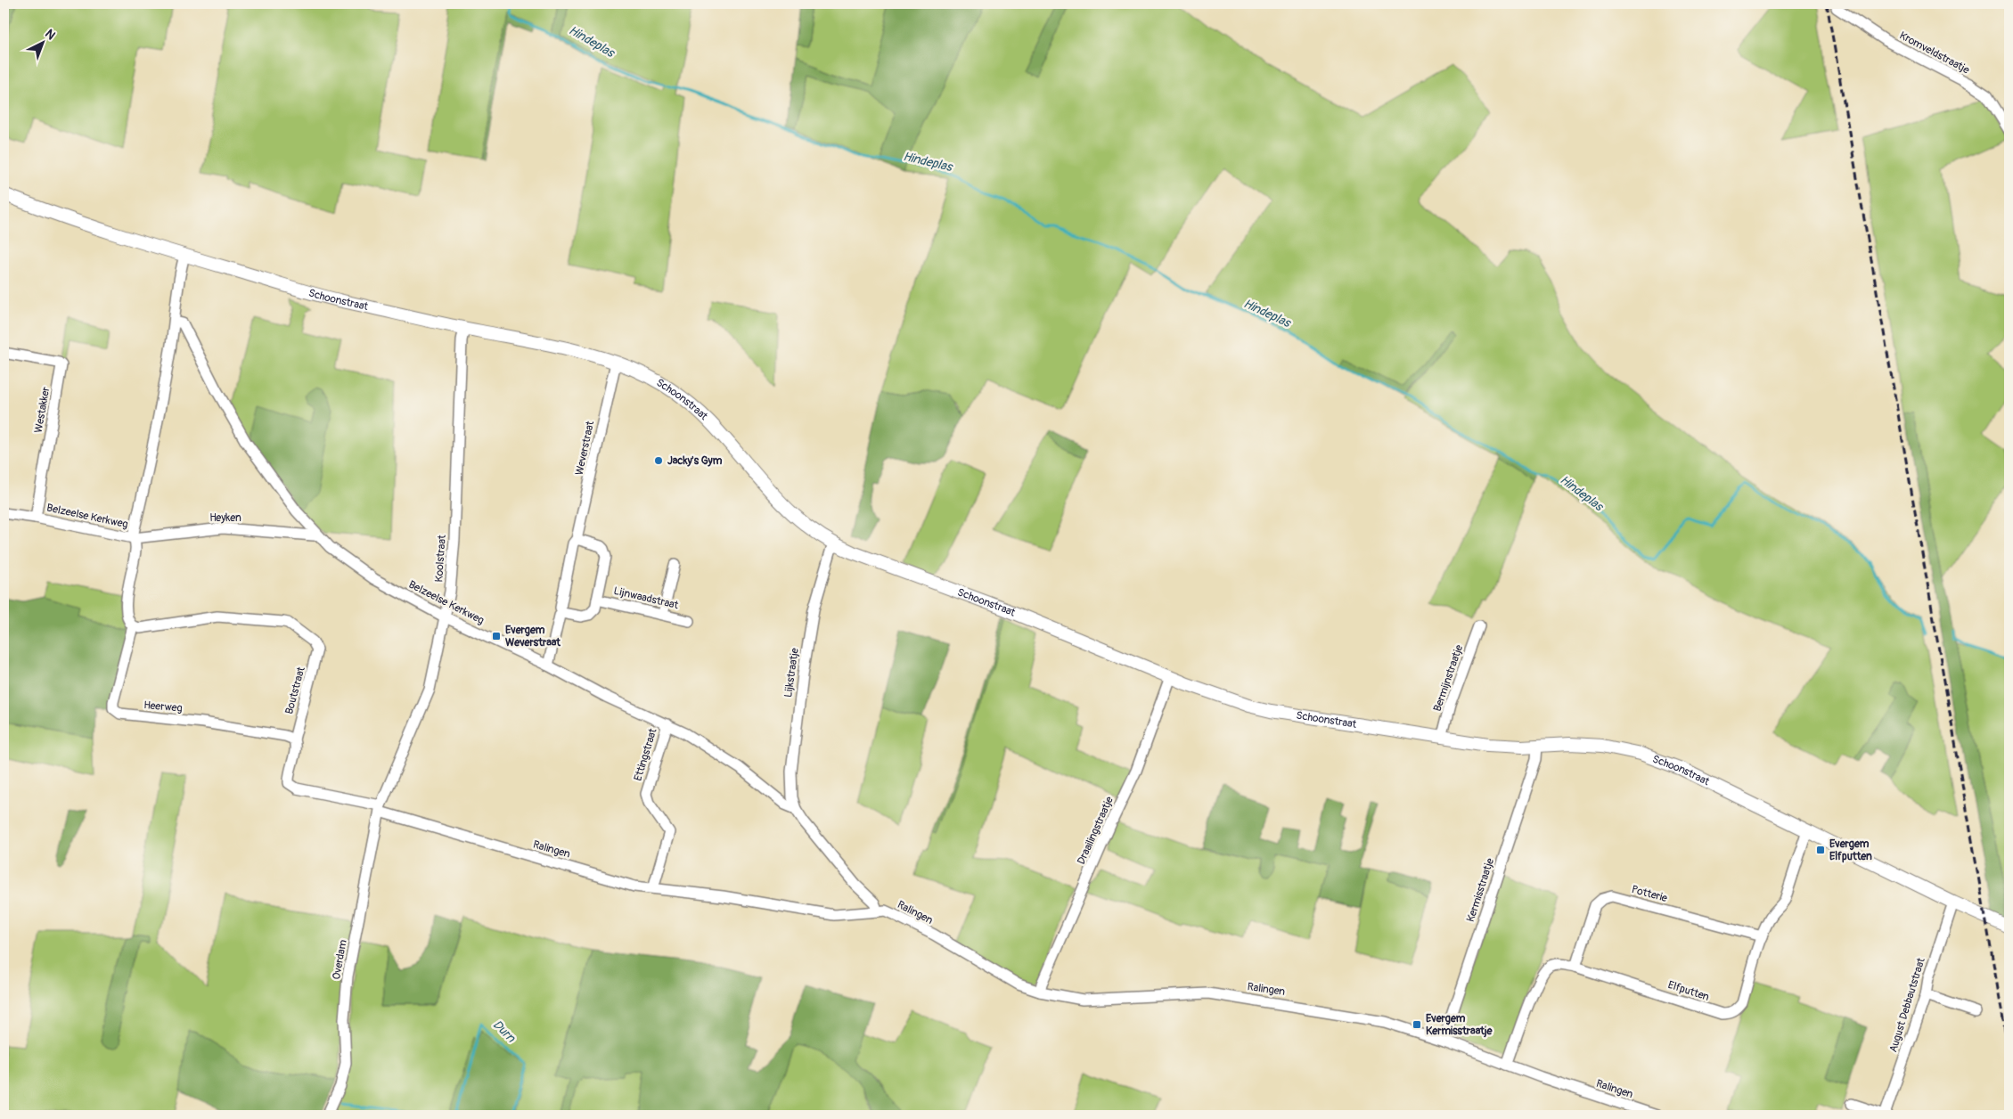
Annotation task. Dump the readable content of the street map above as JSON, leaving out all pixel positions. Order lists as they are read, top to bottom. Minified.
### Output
{"streets":{"street":["Kromveldstraatje","Schoonstraat","Westakker","Weverstraat","Belzeelse Kerkweg","Heyken","Koolstraat","Lijnwaadstraat","Lijkstraatje","Bermijnstraatje","Boutstraat","Heerweg","Ettingstraat","Draailingstraatje","Ralingen","Kermisstraatje","Potterie","Overdam","Elfputten","August Debbautstraat"]},"crossings":[["Schoonstraat","Weverstraat"],["Schoonstraat","Belzeelse Kerkweg"],["Schoonstraat","Koolstraat"],["Schoonstraat","Lijkstraatje"],["Schoonstraat","Bermijnstraatje"],["Schoonstraat","Draailingstraatje"],["Schoonstraat","Kermisstraatje"],["Schoonstraat","Elfputten"],["Schoonstraat","August Debbautstraat"],["Westakker","Belzeelse Kerkweg"],["Weverstraat","Belzeelse Kerkweg"],["Belzeelse Kerkweg","Heyken"],["Belzeelse Kerkweg","Koolstraat"],["Belzeelse Kerkweg","Lijkstraatje"],["Belzeelse Kerkweg","Ettingstraat"],["Koolstraat","Boutstraat"],["Koolstraat","Ralingen"],["Koolstraat","Overdam"],["Boutstraat","Heerweg"],["Boutstraat","Ralingen"],["Boutstraat","Overdam"],["Ettingstraat","Ralingen"],["Draailingstraatje","Ralingen"],["Ralingen","Kermisstraatje"],["Ralingen","Overdam"],["Ralingen","Elfputten"],["Potterie","Elfputten"]],"water":["Hindeplas","Durn"],"places":{"other":["Jacky's Gym"],"transit":["Evergem Weverstraat","Evergem Elfputten","Evergem Kermisstraatje"]},"north":"top right"}
